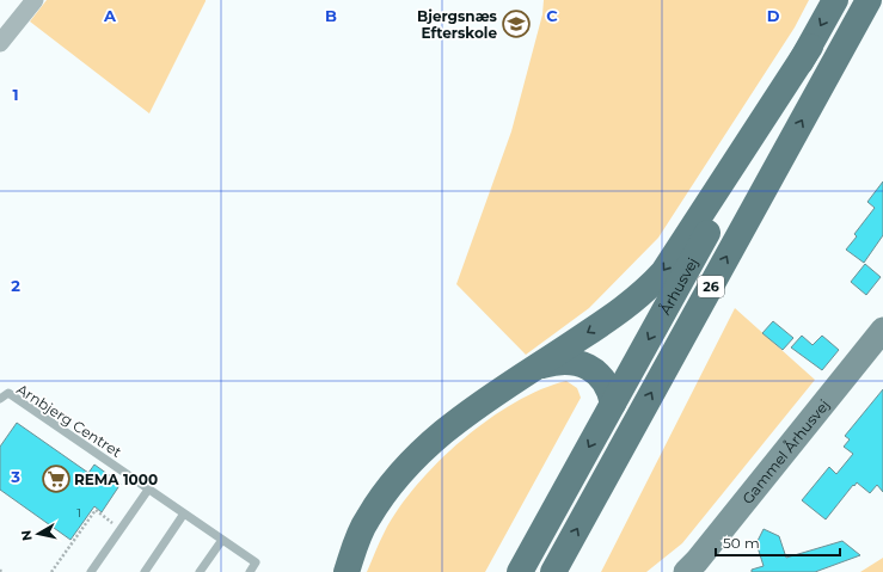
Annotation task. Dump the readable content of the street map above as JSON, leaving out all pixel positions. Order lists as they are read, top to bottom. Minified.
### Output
{"streets":{"main road":["Århusvej","26"],"street":["Gammel Århusvej"],"lane":["Arnbjerg Centret"]},"places":{"school or university":["Bjergsnæs Efterskole"],"supermarket":["REMA 1000"]},"house_numbers":["1"],"scale_bar":"50 m","north":"left","grid":{"columns":["A","B","C","D"],"rows":["1","2","3"]}}
